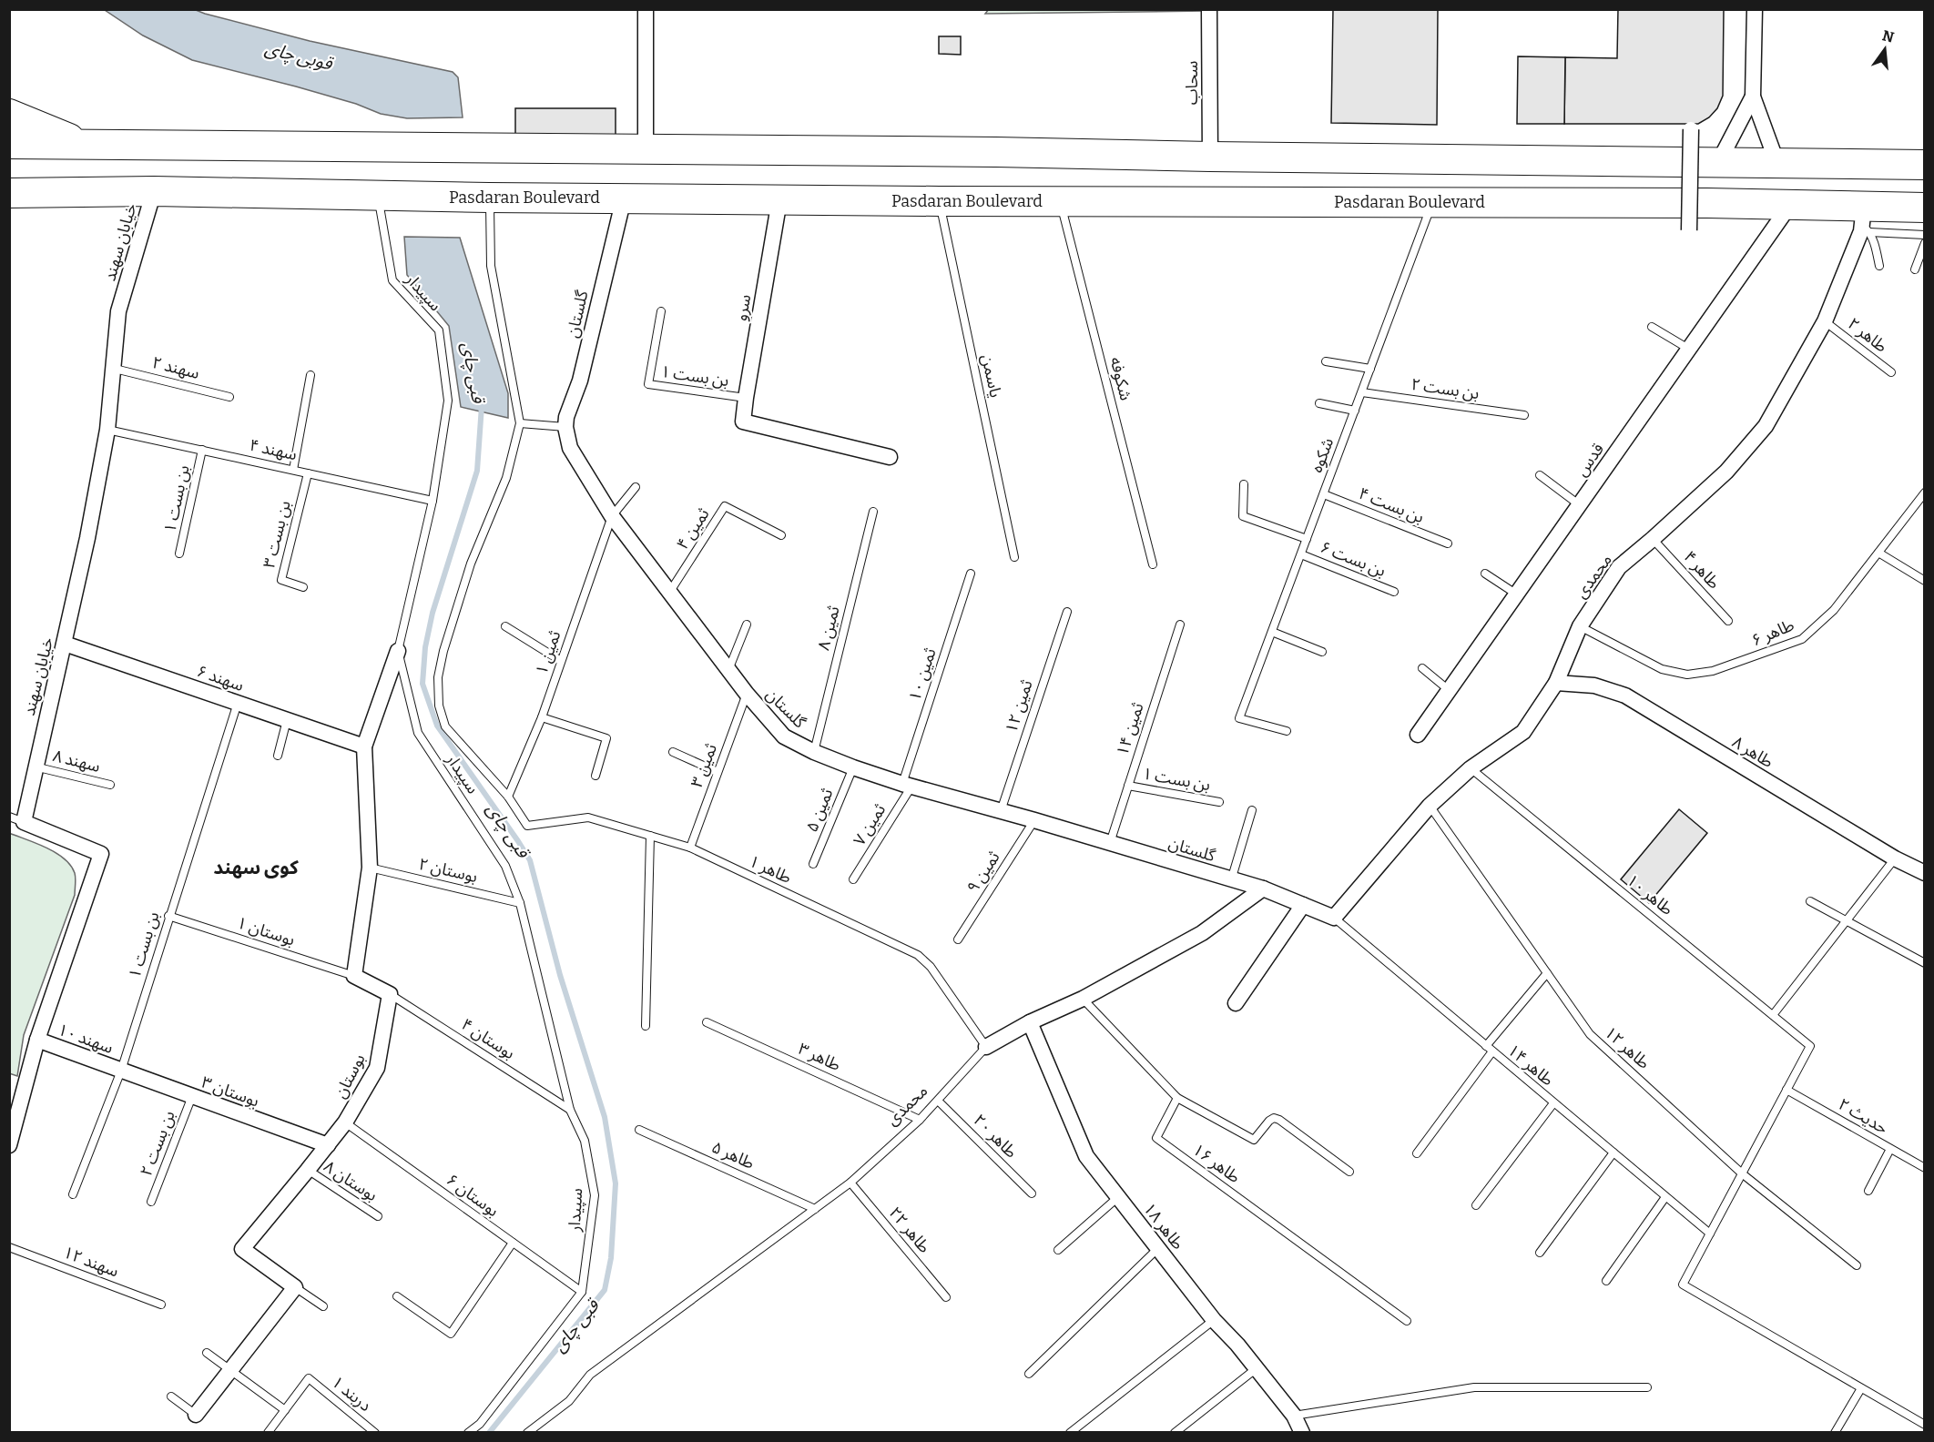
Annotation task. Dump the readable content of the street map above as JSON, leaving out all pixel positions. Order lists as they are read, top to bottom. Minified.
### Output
{"streets":{"highway":["Pasdaran Boulevard"],"street":["سحاب","خیابان سهند","سرو","گلستان","قدس","محمدی","سهند ۶","طاهر ۸","سهند ۱۰","بوستان","بوستان ۳","طاهر ۱۸"],"lane":["سپیدار","طاهر ۲","سهند ۲","بن بست ۱","یاسمن","شکوفه","بن بست ۲","سهند ۴","شکوه","بن بست ۴","ثمین ۴","بن بست ۳","بن بست ۶","طاهر ۴","ثمین ۸","طاهر ۶","ثمین ۱","ثمین ۱۰","ثمین ۱۲","ثمین ۱۴","سهند ۸","ثمین ۳","ثمین ۵","ثمین ۷","طاهر ۱","بوستان ۲","ثمین ۹","طاهر ۱۰","بوستان ۱","بوستان ۴","طاهر ۱۲","طاهر ۳","طاهر ۱۴","حدیث ۲","طاهر ۲۰","طاهر ۵","طاهر ۱۶","بوستان ۸","بوستان ۶","طاهر ۲۲","سهند ۱۲","دربند ۱"]},"crossings":[["Pasdaran Boulevard","خیابان سهند"],["Pasdaran Boulevard","سپیدار"],["Pasdaran Boulevard","سرو"],["Pasdaran Boulevard","گلستان"],["Pasdaran Boulevard","یاسمن"],["Pasdaran Boulevard","شکوفه"],["Pasdaran Boulevard","شکوه"],["Pasdaran Boulevard","قدس"],["Pasdaran Boulevard","محمدی"],["خیابان سهند","سهند ۲"],["خیابان سهند","سهند ۴"],["خیابان سهند","سهند ۶"],["خیابان سهند","سهند ۸"],["خیابان سهند","سهند ۱۰"],["سپیدار","سهند ۴"],["سپیدار","بوستان ۲"],["سپیدار","بوستان ۴"],["سپیدار","بوستان ۶"],["سرو","بن بست ۱"],["گلستان","ثمین ۴"],["گلستان","محمدی"],["گلستان","ثمین ۸"],["گلستان","ثمین ۱"],["گلستان","ثمین ۱۰"],["گلستان","ثمین ۱۲"],["گلستان","ثمین ۱۴"],["گلستان","ثمین ۳"],["گلستان","ثمین ۵"],["گلستان","ثمین ۷"],["گلستان","ثمین ۹"],["گلستان","طاهر ۱۴"],["طاهر ۲","محمدی"],["بن بست ۱","سهند ۴"],["بن بست ۱","سهند ۶"],["بن بست ۱","ثمین ۱۴"],["بن بست ۱","بوستان ۱"],["بن بست ۱","سهند ۱۰"],["بن بست ۱","بوستان ۳"],["بن بست ۲","شکوه"],["بن بست ۲","بوستان ۳"],["سهند ۴","بن بست ۳"],["شکوه","بن بست ۴"],["شکوه","بن بست ۶"],["طاهر ۴","محمدی"],["محمدی","طاهر ۶"],["محمدی","طاهر ۸"],["محمدی","طاهر ۱"],["محمدی","طاهر ۱۰"],["محمدی","طاهر ۱۲"],["محمدی","طاهر ۳"],["محمدی","طاهر ۱۴"],["محمدی","طاهر ۲۰"],["محمدی","طاهر ۵"],["محمدی","طاهر ۱۸"],["محمدی","طاهر ۲۲"],["ثمین ۱","طاهر ۱"],["ثمین ۱۰","ثمین ۷"],["ثمین ۳","طاهر ۱"],["طاهر ۱۰","حدیث ۲"],["سهند ۱۰","بوستان ۳"],["بوستان ۴","بوستان"],["بوستان","بوستان ۳"],["بوستان","بوستان ۸"],["بوستان","بوستان ۶"]],"districts":["کوی سهند"],"water":["قوبی چای","قبی چای"],"north":"top"}
